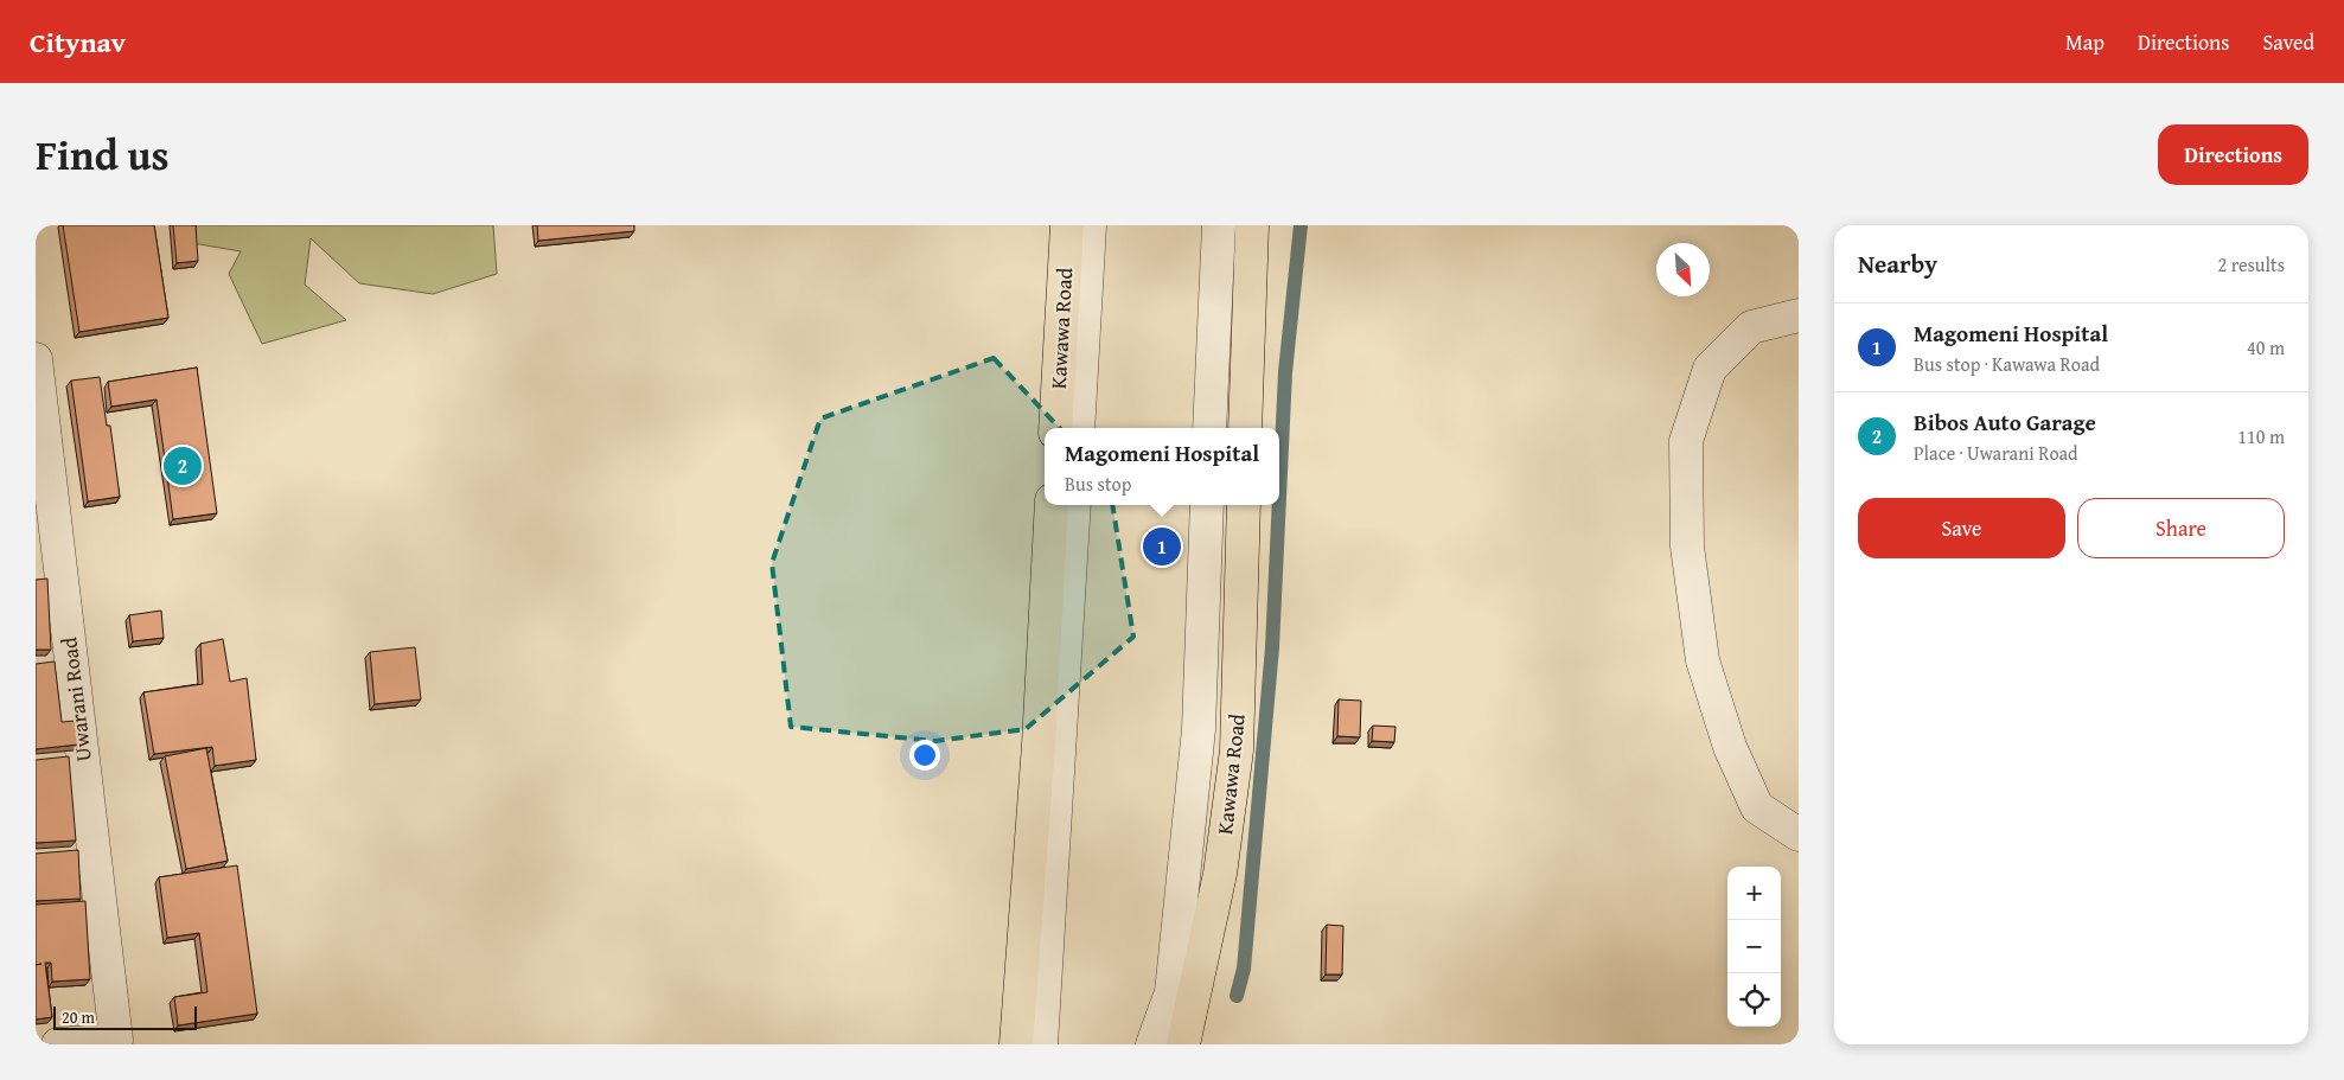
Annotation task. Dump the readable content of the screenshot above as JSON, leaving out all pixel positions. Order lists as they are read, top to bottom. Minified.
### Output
{"streets":{"main road":["Kawawa Road"],"street":["Uwarani Road"]},"scale_bar":"20 m","north":"bottom right","page":{"header":"Citynav","nav":["Map","Directions","Saved"],"title":"Find us","buttons":["Directions",["Save","Share"]],"heading":["Nearby","2 results"],"list":[{"mark":"1","name":"Magomeni Hospital","note":"Bus stop · Kawawa Road","value":"40 m"},{"mark":"2","name":"Bibos Auto Garage","note":"Place · Uwarani Road","value":"110 m"}],"popup":["Magomeni Hospital","Bus stop"],"pins":["2","1"],"map_buttons":["+","−"],"scale":"20 m"}}
